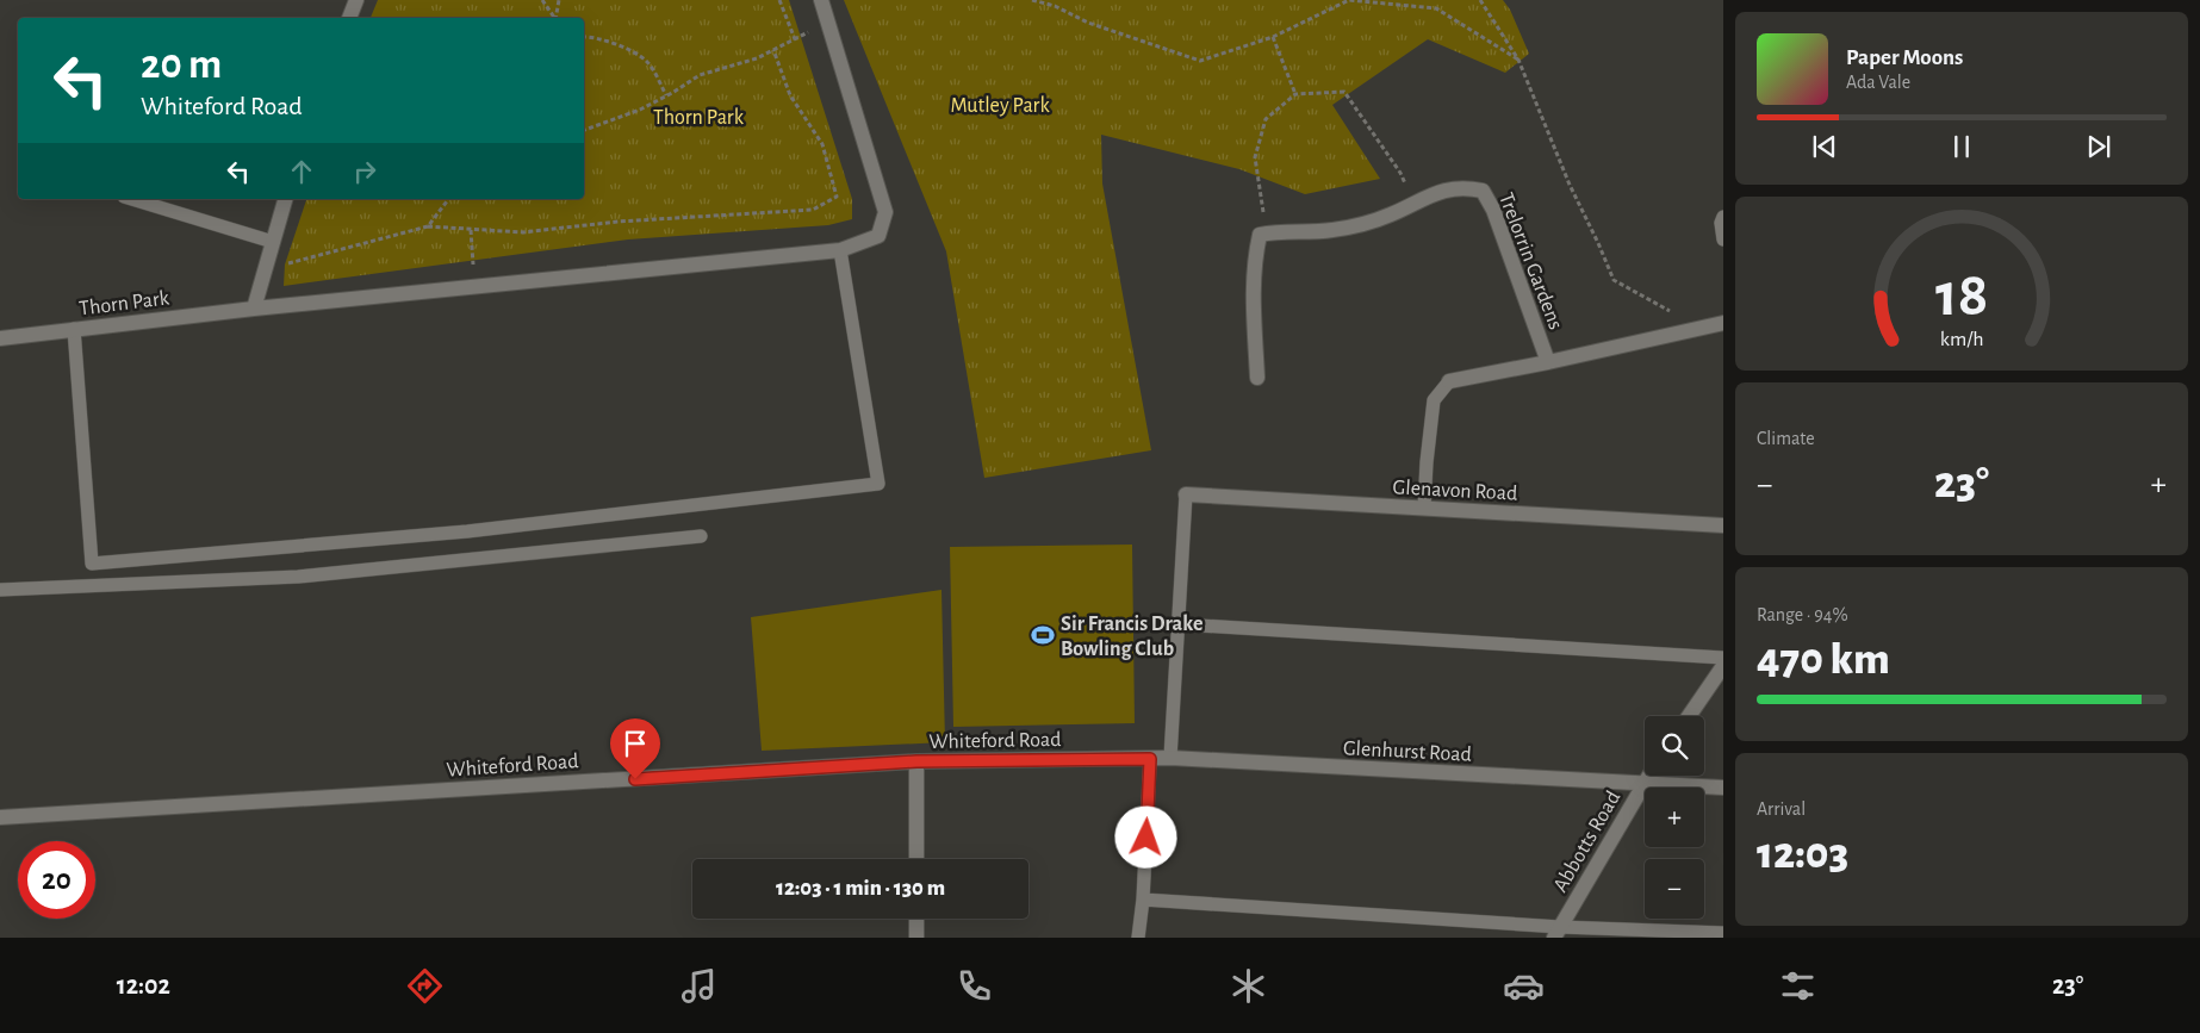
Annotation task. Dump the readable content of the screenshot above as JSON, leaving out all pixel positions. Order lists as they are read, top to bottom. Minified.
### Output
{"streets":{"street":["Trelorrin Gardens","Thorn Park","Glenavon Road","Whiteford Road","Glenhurst Road","Abbotts Road"]},"crossings":[["Whiteford Road","Glenhurst Road"],["Glenhurst Road","Abbotts Road"]],"parks":["Mutley Park","Thorn Park"],"places":{"sports":["Sir Francis Drake Bowling Club"]},"page":{"turn":["20 m","Whiteford Road"],"song":["Paper Moons","Ada Vale"],"tile":["Climate",["Range · 94%","470 km"],["Arrival","12:03"]],"heat":["−","23°","+"],"map_buttons":["+","−"],"limit":"20","trip":"12:03 · 1 min · 130 m","tabs":["12:02","23°"],"gauge":["18","km/h"]}}
